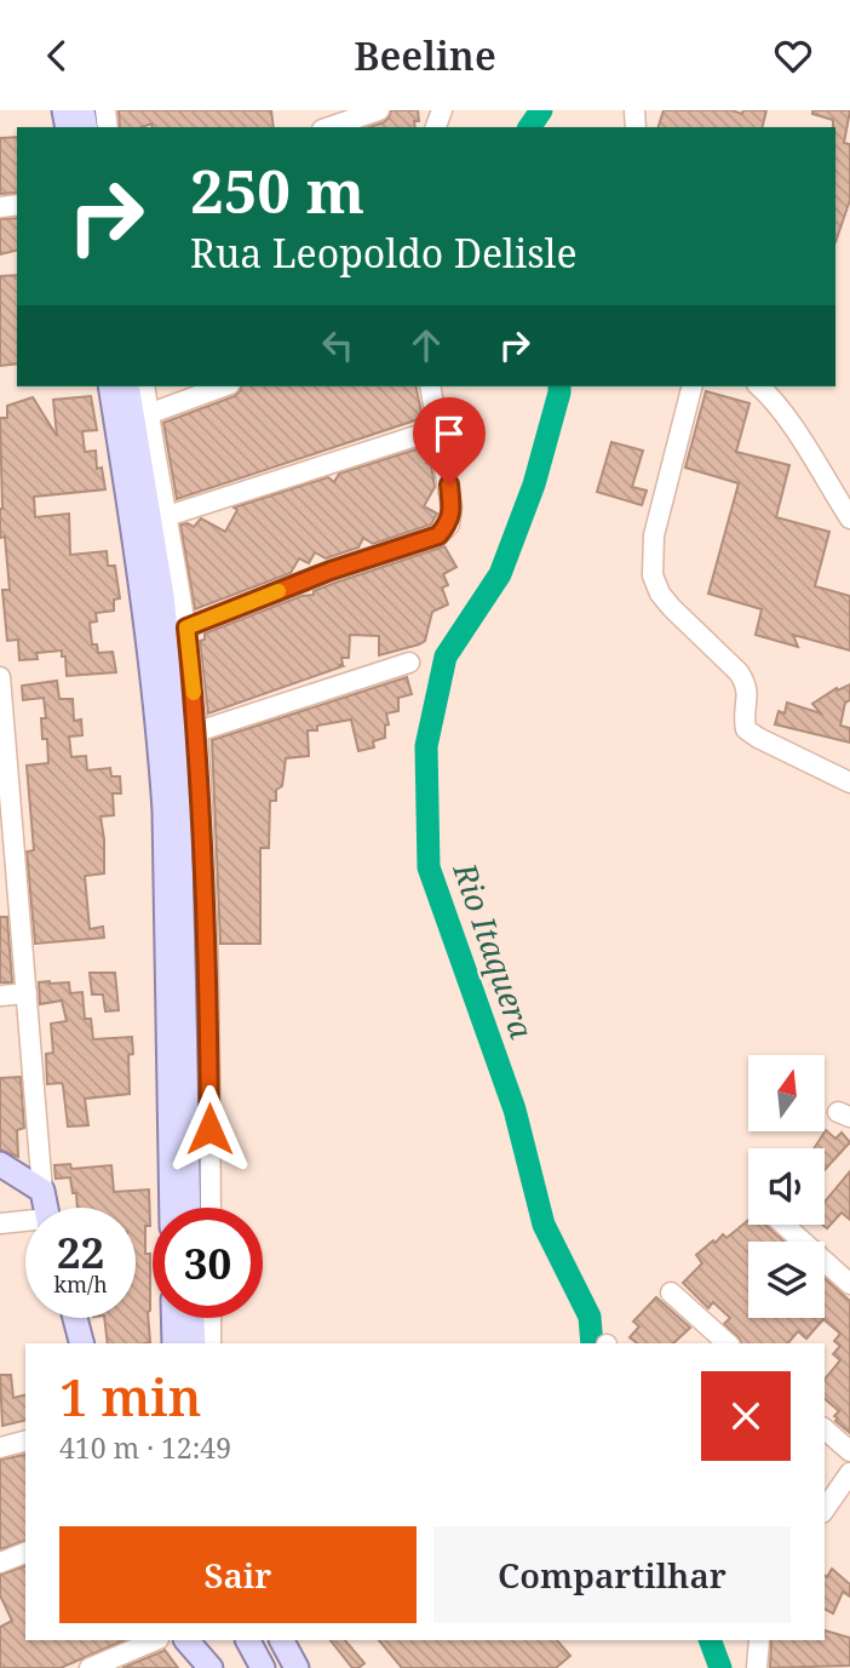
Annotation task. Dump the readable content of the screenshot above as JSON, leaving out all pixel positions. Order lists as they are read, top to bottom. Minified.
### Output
{"water":["Rio Itaquera"],"north":"top","page":{"header":"Beeline","turn":["250 m","Rua Leopoldo Delisle"],"speed":"22 km/h","limit":"30","heading":["1 min","410 m · 12:49"],"buttons":["Sair","Compartilhar"]}}
